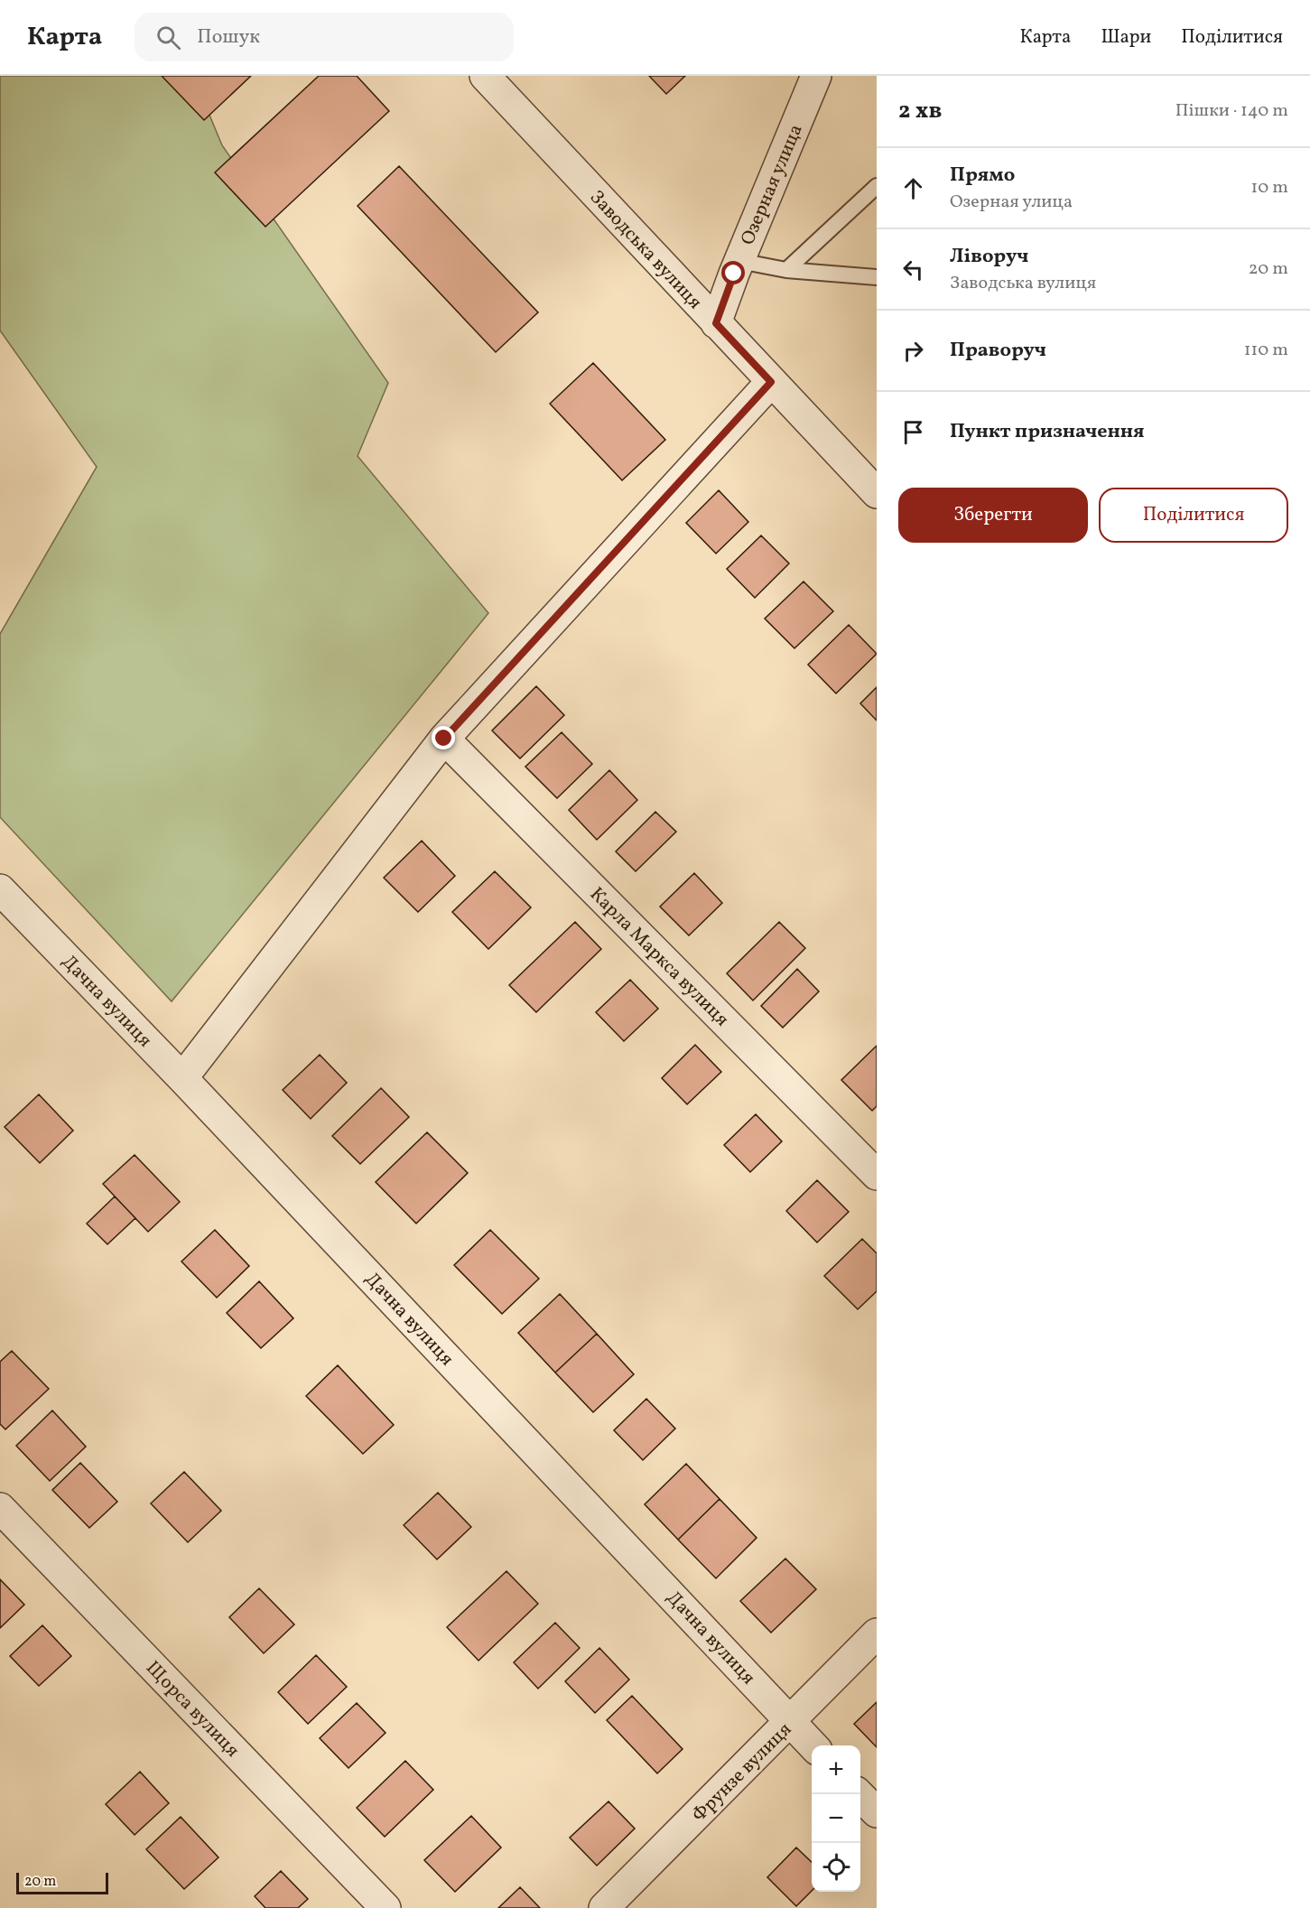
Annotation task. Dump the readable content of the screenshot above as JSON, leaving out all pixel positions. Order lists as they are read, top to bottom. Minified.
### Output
{"streets":{"street":["Озерная улица","Заводська вулиця","Карла Маркса вулиця","Дачна вулиця","Щорса вулиця","Фрунзе вулиця"]},"crossings":[["Озерная улица","Заводська вулиця"],["Дачна вулиця","Фрунзе вулиця"]],"scale_bar":"20 m","page":{"header":"Карта","search":"Пошук","nav":["Карта","Шари","Поділитися"],"heading":["2 хв","Пішки · 140 m"],"list":[["Прямо","Озерная улица","10 m"],["Ліворуч","Заводська вулиця","20 m"],["Праворуч","110 m"],"Пункт призначення"],"buttons":["Зберегти","Поділитися"],"map_buttons":["+","−"],"scale":"20 m"}}
